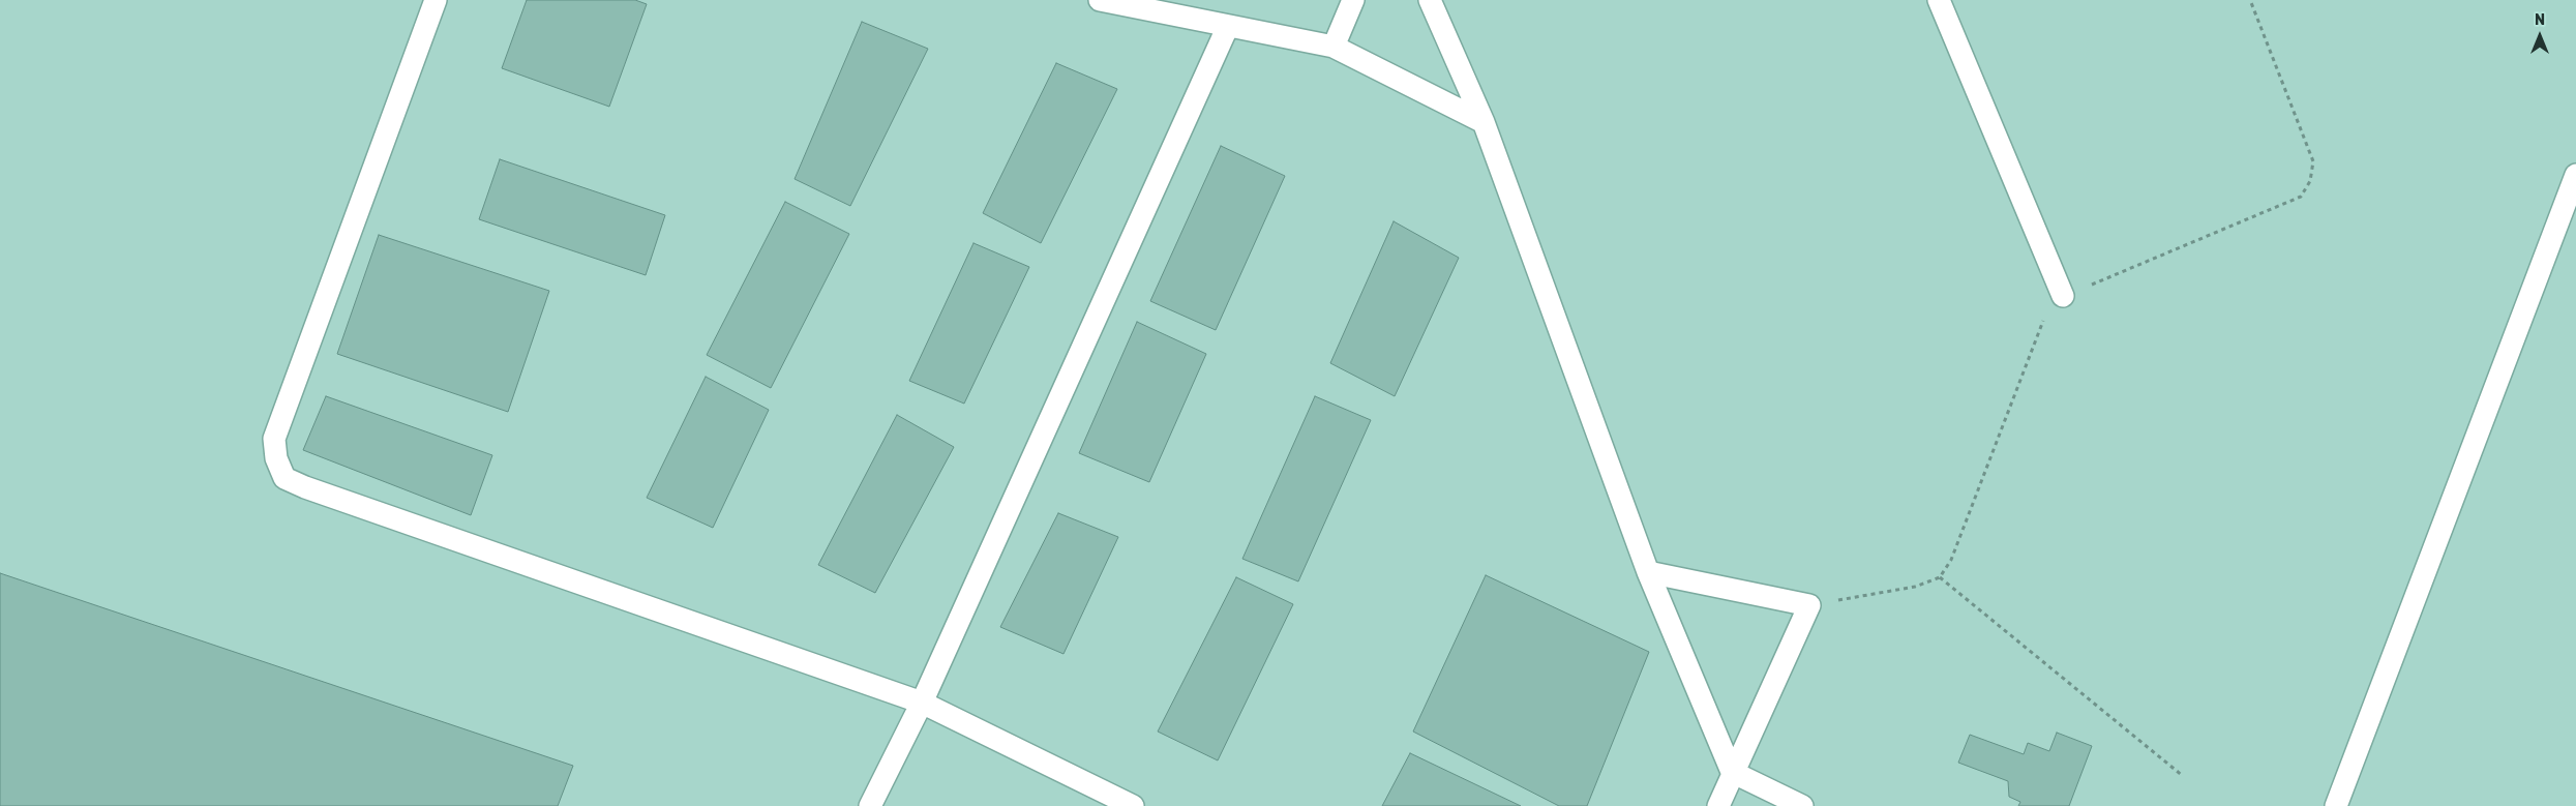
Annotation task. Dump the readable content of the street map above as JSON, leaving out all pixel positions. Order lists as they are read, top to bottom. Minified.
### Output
{"north":"top"}
